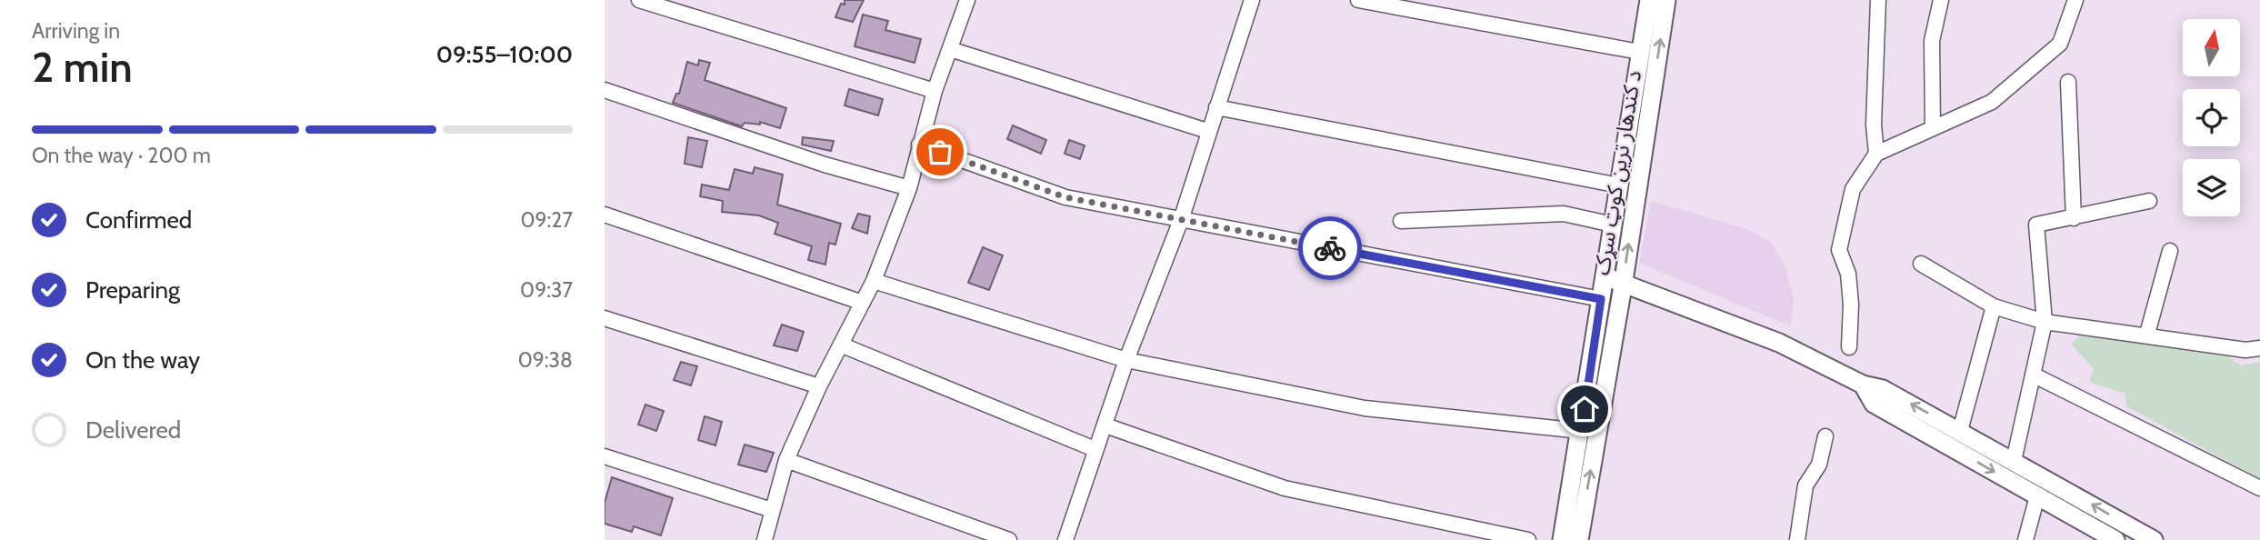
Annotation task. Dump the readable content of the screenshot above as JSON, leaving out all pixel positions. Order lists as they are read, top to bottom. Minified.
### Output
{"streets":{"main road":["د کندهار ترين کوټ سړک"]},"north":"top","page":{"heading":["2 min","Arriving in","09:55–10:00"],"bar":"On the way · 200 m","list":[["Confirmed","09:27"],["Preparing","09:37"],["On the way","09:38"],"Delivered"]}}
